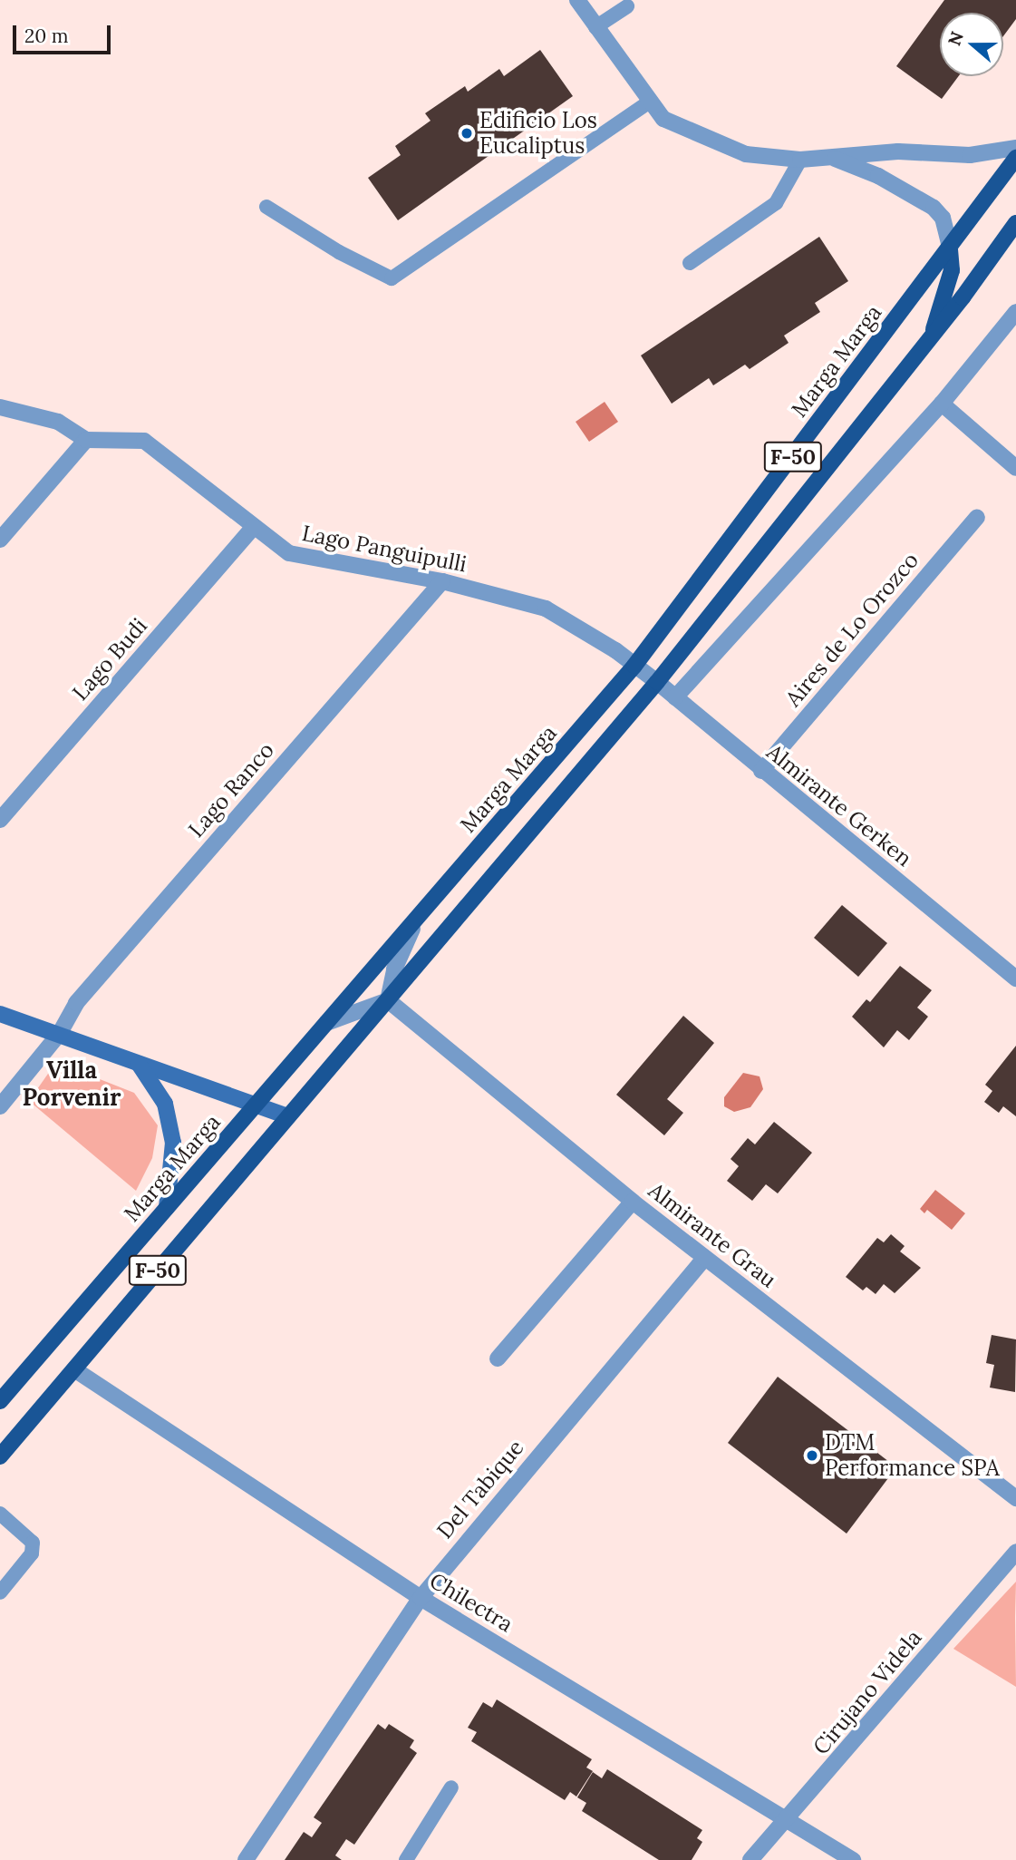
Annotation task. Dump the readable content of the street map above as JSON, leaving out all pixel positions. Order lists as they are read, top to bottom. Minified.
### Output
{"streets":{"main road":["Marga Marga","F-50"],"street":["Lago Panguipulli","Aires de Lo Orozco","Lago Budi","Lago Ranco","Almirante Gerken","Almirante Grau","Del Tabique","Chilectra","Cirujano Videla"]},"crossings":[["Marga Marga","Lago Panguipulli"],["Marga Marga","Almirante Gerken"],["F-50","Almirante Gerken"],["F-50","Almirante Grau"],["F-50","Chilectra"],["Lago Panguipulli","Lago Budi"],["Lago Panguipulli","Lago Ranco"],["Lago Panguipulli","Almirante Gerken"],["Aires de Lo Orozco","Almirante Gerken"],["Almirante Grau","Del Tabique"],["Del Tabique","Chilectra"],["Chilectra","Cirujano Videla"]],"districts":["Villa Porvenir"],"places":["Edificio Los Eucaliptus","DTM Performance SPA"],"scale_bar":"20 m","north":"left"}
